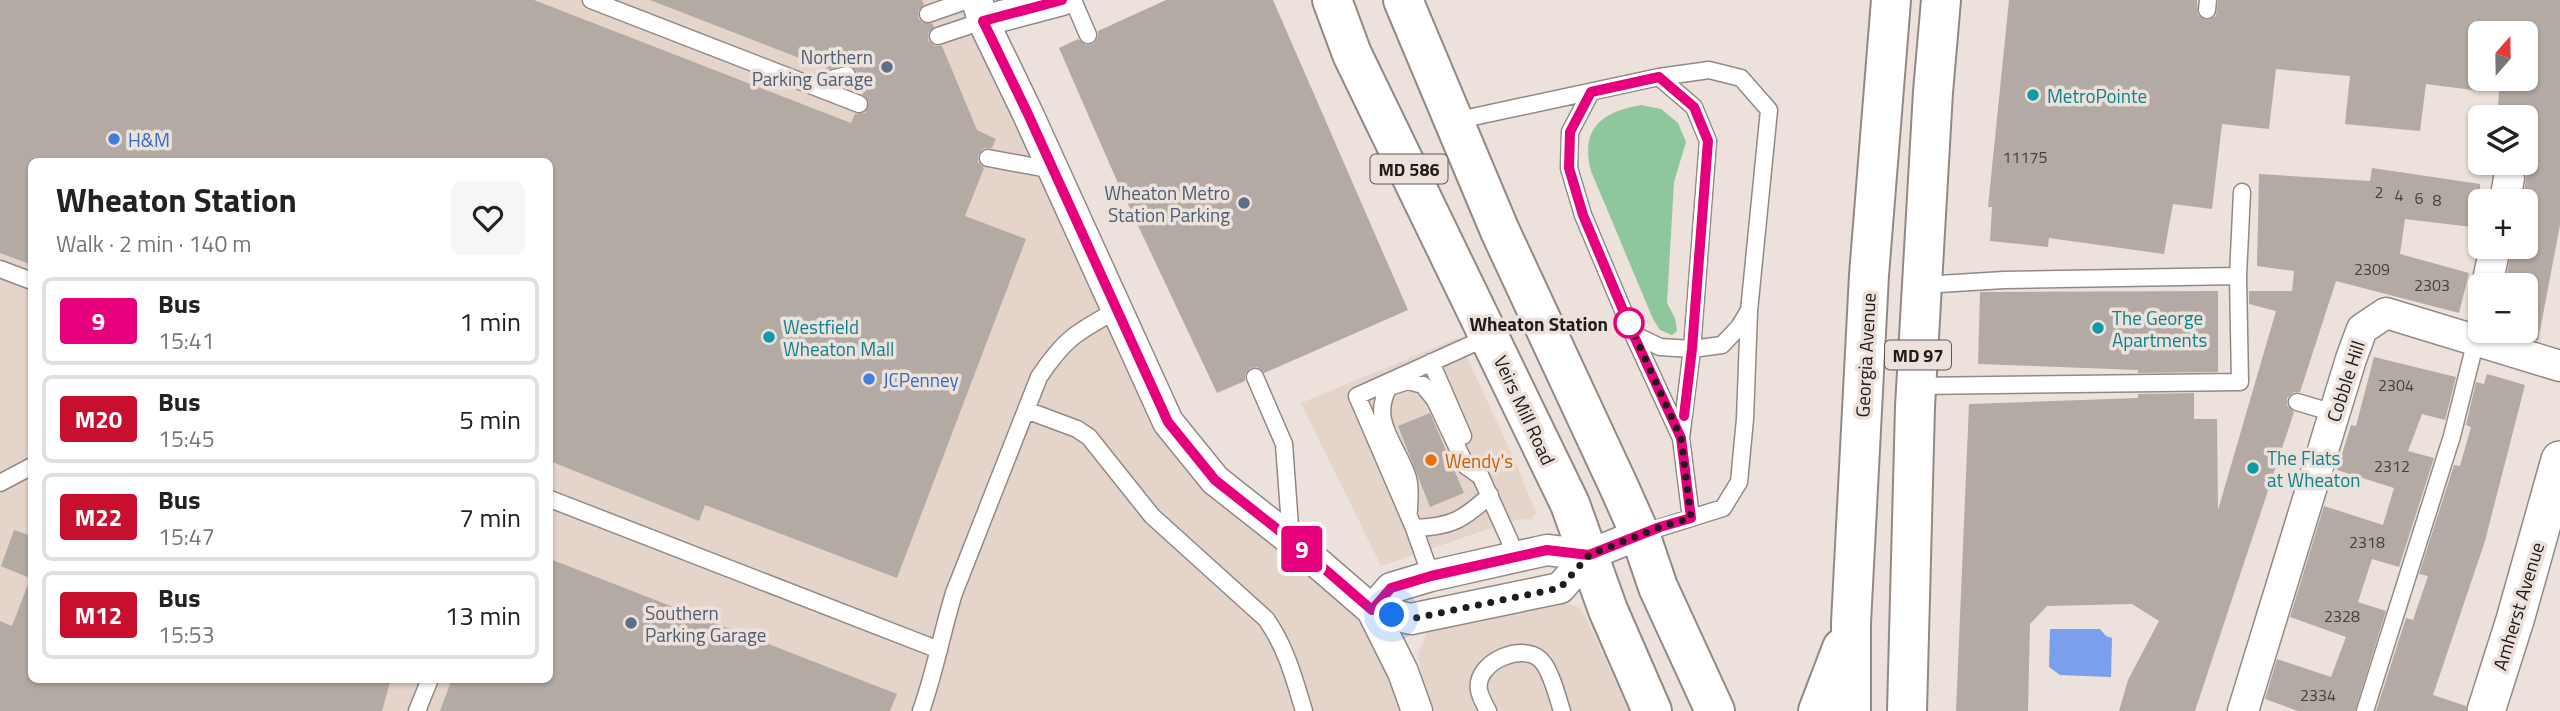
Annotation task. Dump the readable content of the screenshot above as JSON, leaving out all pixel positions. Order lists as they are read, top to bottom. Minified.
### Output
{"streets":{"main road":["MD 586","Georgia Avenue","MD 97","Veirs Mill Road"],"street":["Cobble Hill","Amherst Avenue"]},"places":["Northern Parking Garage","MetroPointe","H&M","Wheaton Metro Station Parking","Wheaton Station","The George Apartments","Westfield Wheaton Mall","JCPenney","Wendy's","The Flats at Wheaton","Southern Parking Garage"],"lines":["bus line 9"],"house_numbers":["11175","2","4","6","8","2309","2303","2304","2312","2318","2328","2334"],"north":"top","page":{"on_map":"9","map_buttons":["+","−"],"heading":["Wheaton Station","Walk · 2 min · 140 m"],"list":[{"mark":"9","name":"Bus","note":"15:41","value":"1 min"},{"mark":"M20","name":"Bus","note":"15:45","value":"5 min"},{"mark":"M22","name":"Bus","note":"15:47","value":"7 min"},{"mark":"M12","name":"Bus","note":"15:53","value":"13 min"}]}}
